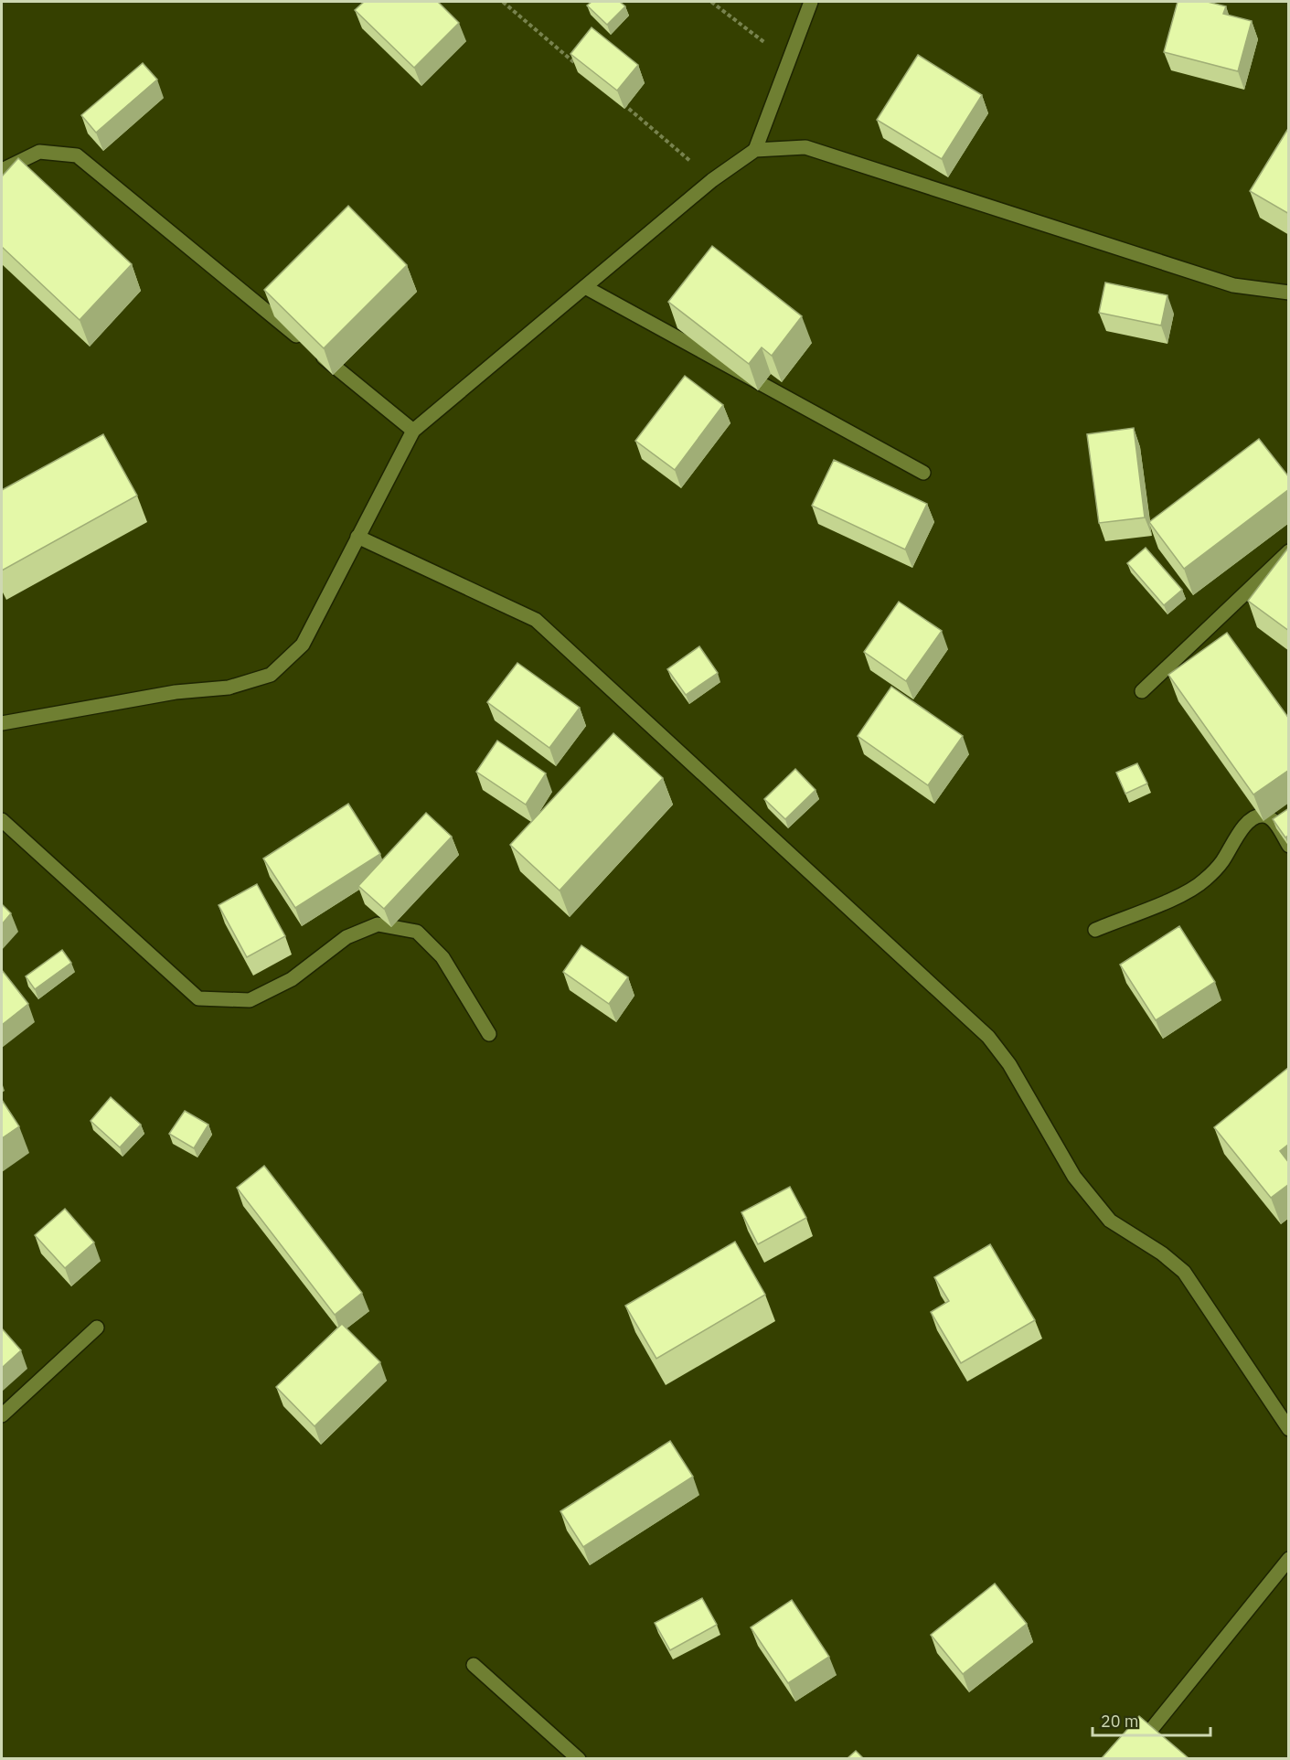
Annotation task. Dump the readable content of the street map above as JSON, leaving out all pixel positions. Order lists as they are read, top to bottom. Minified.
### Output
{"scale_bar":"20 m"}
